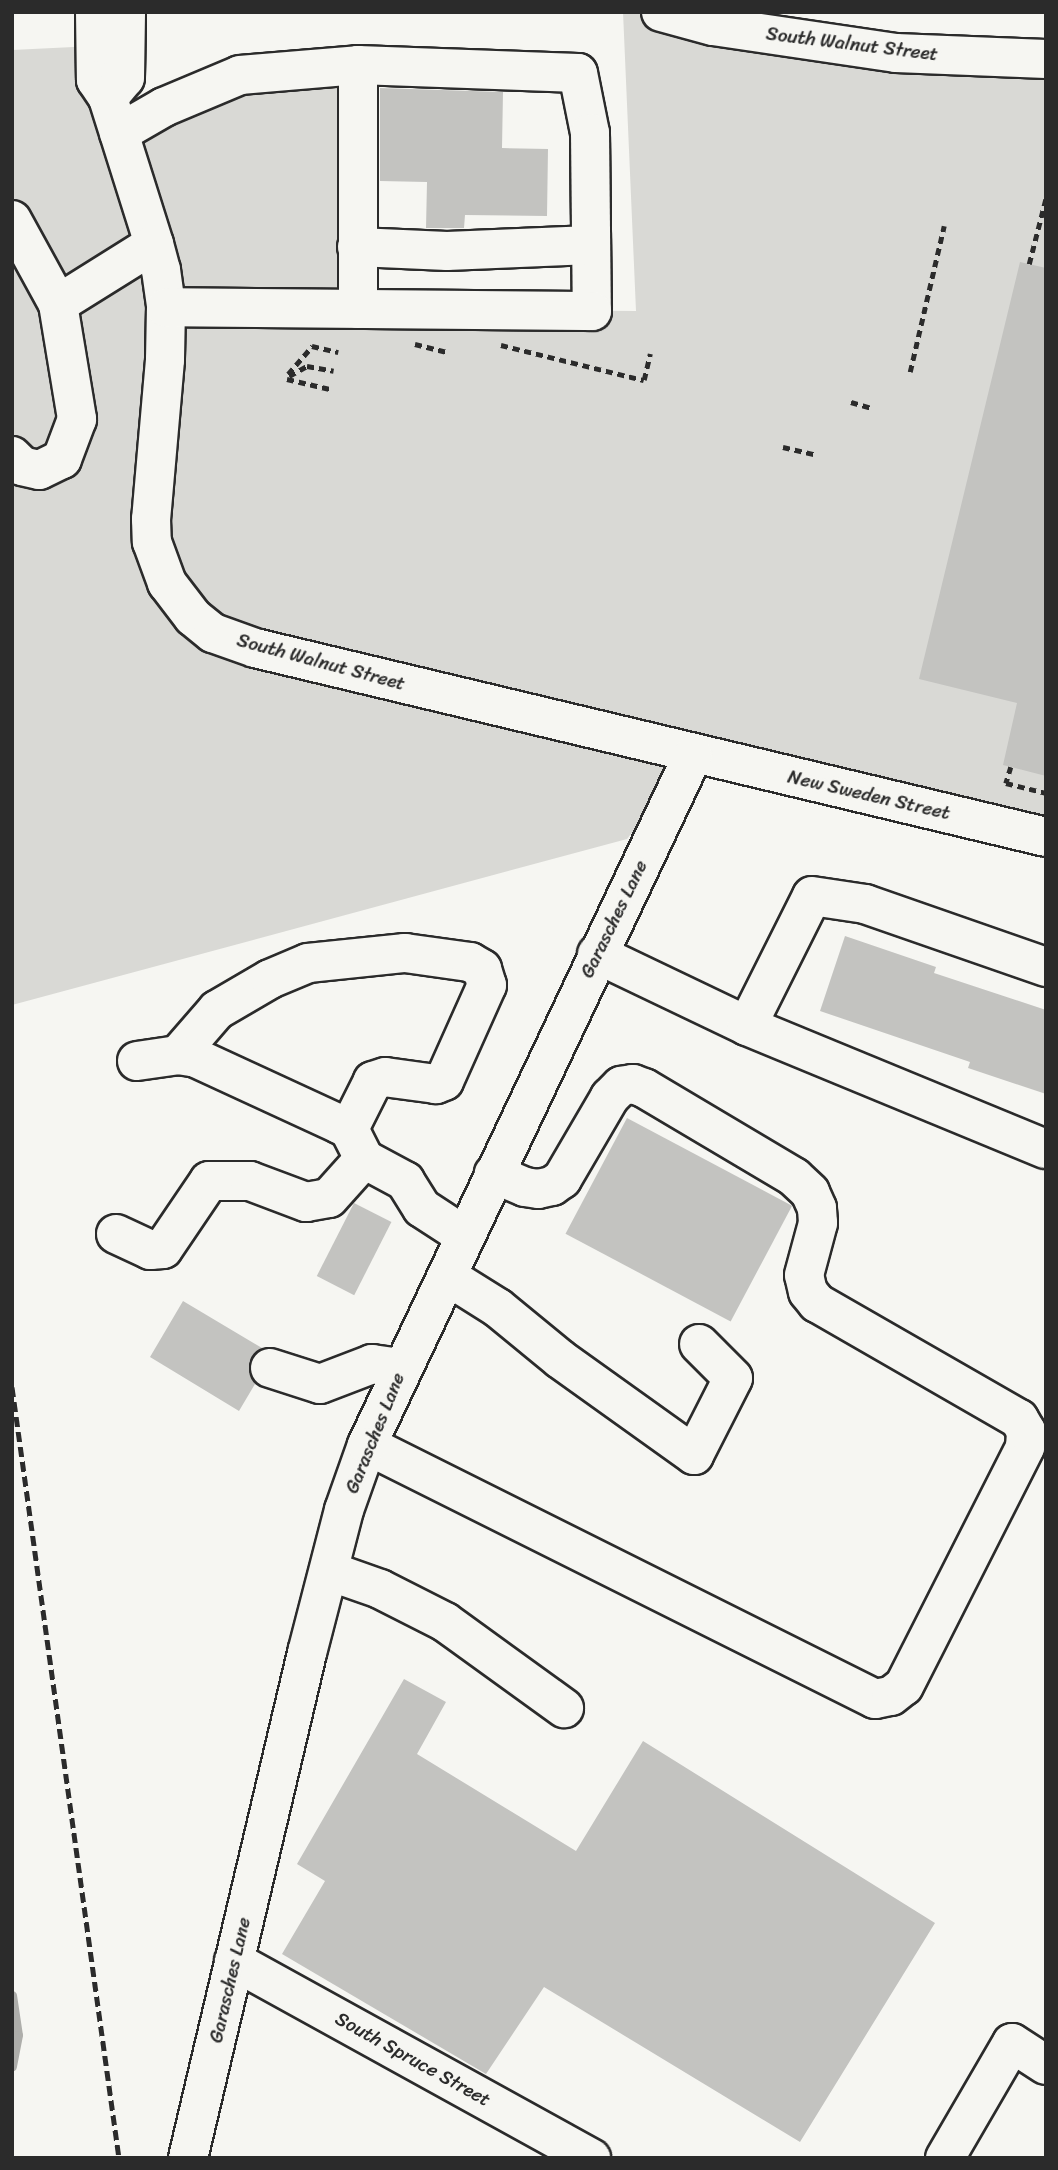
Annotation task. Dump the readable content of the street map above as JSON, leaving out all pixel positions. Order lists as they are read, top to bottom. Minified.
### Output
{"streets":{"street":["South Walnut Street","New Sweden Street","Garasches Lane","South Spruce Street"]},"crossings":[["South Walnut Street","New Sweden Street"],["South Walnut Street","Garasches Lane"],["New Sweden Street","Garasches Lane"],["Garasches Lane","South Spruce Street"]]}
